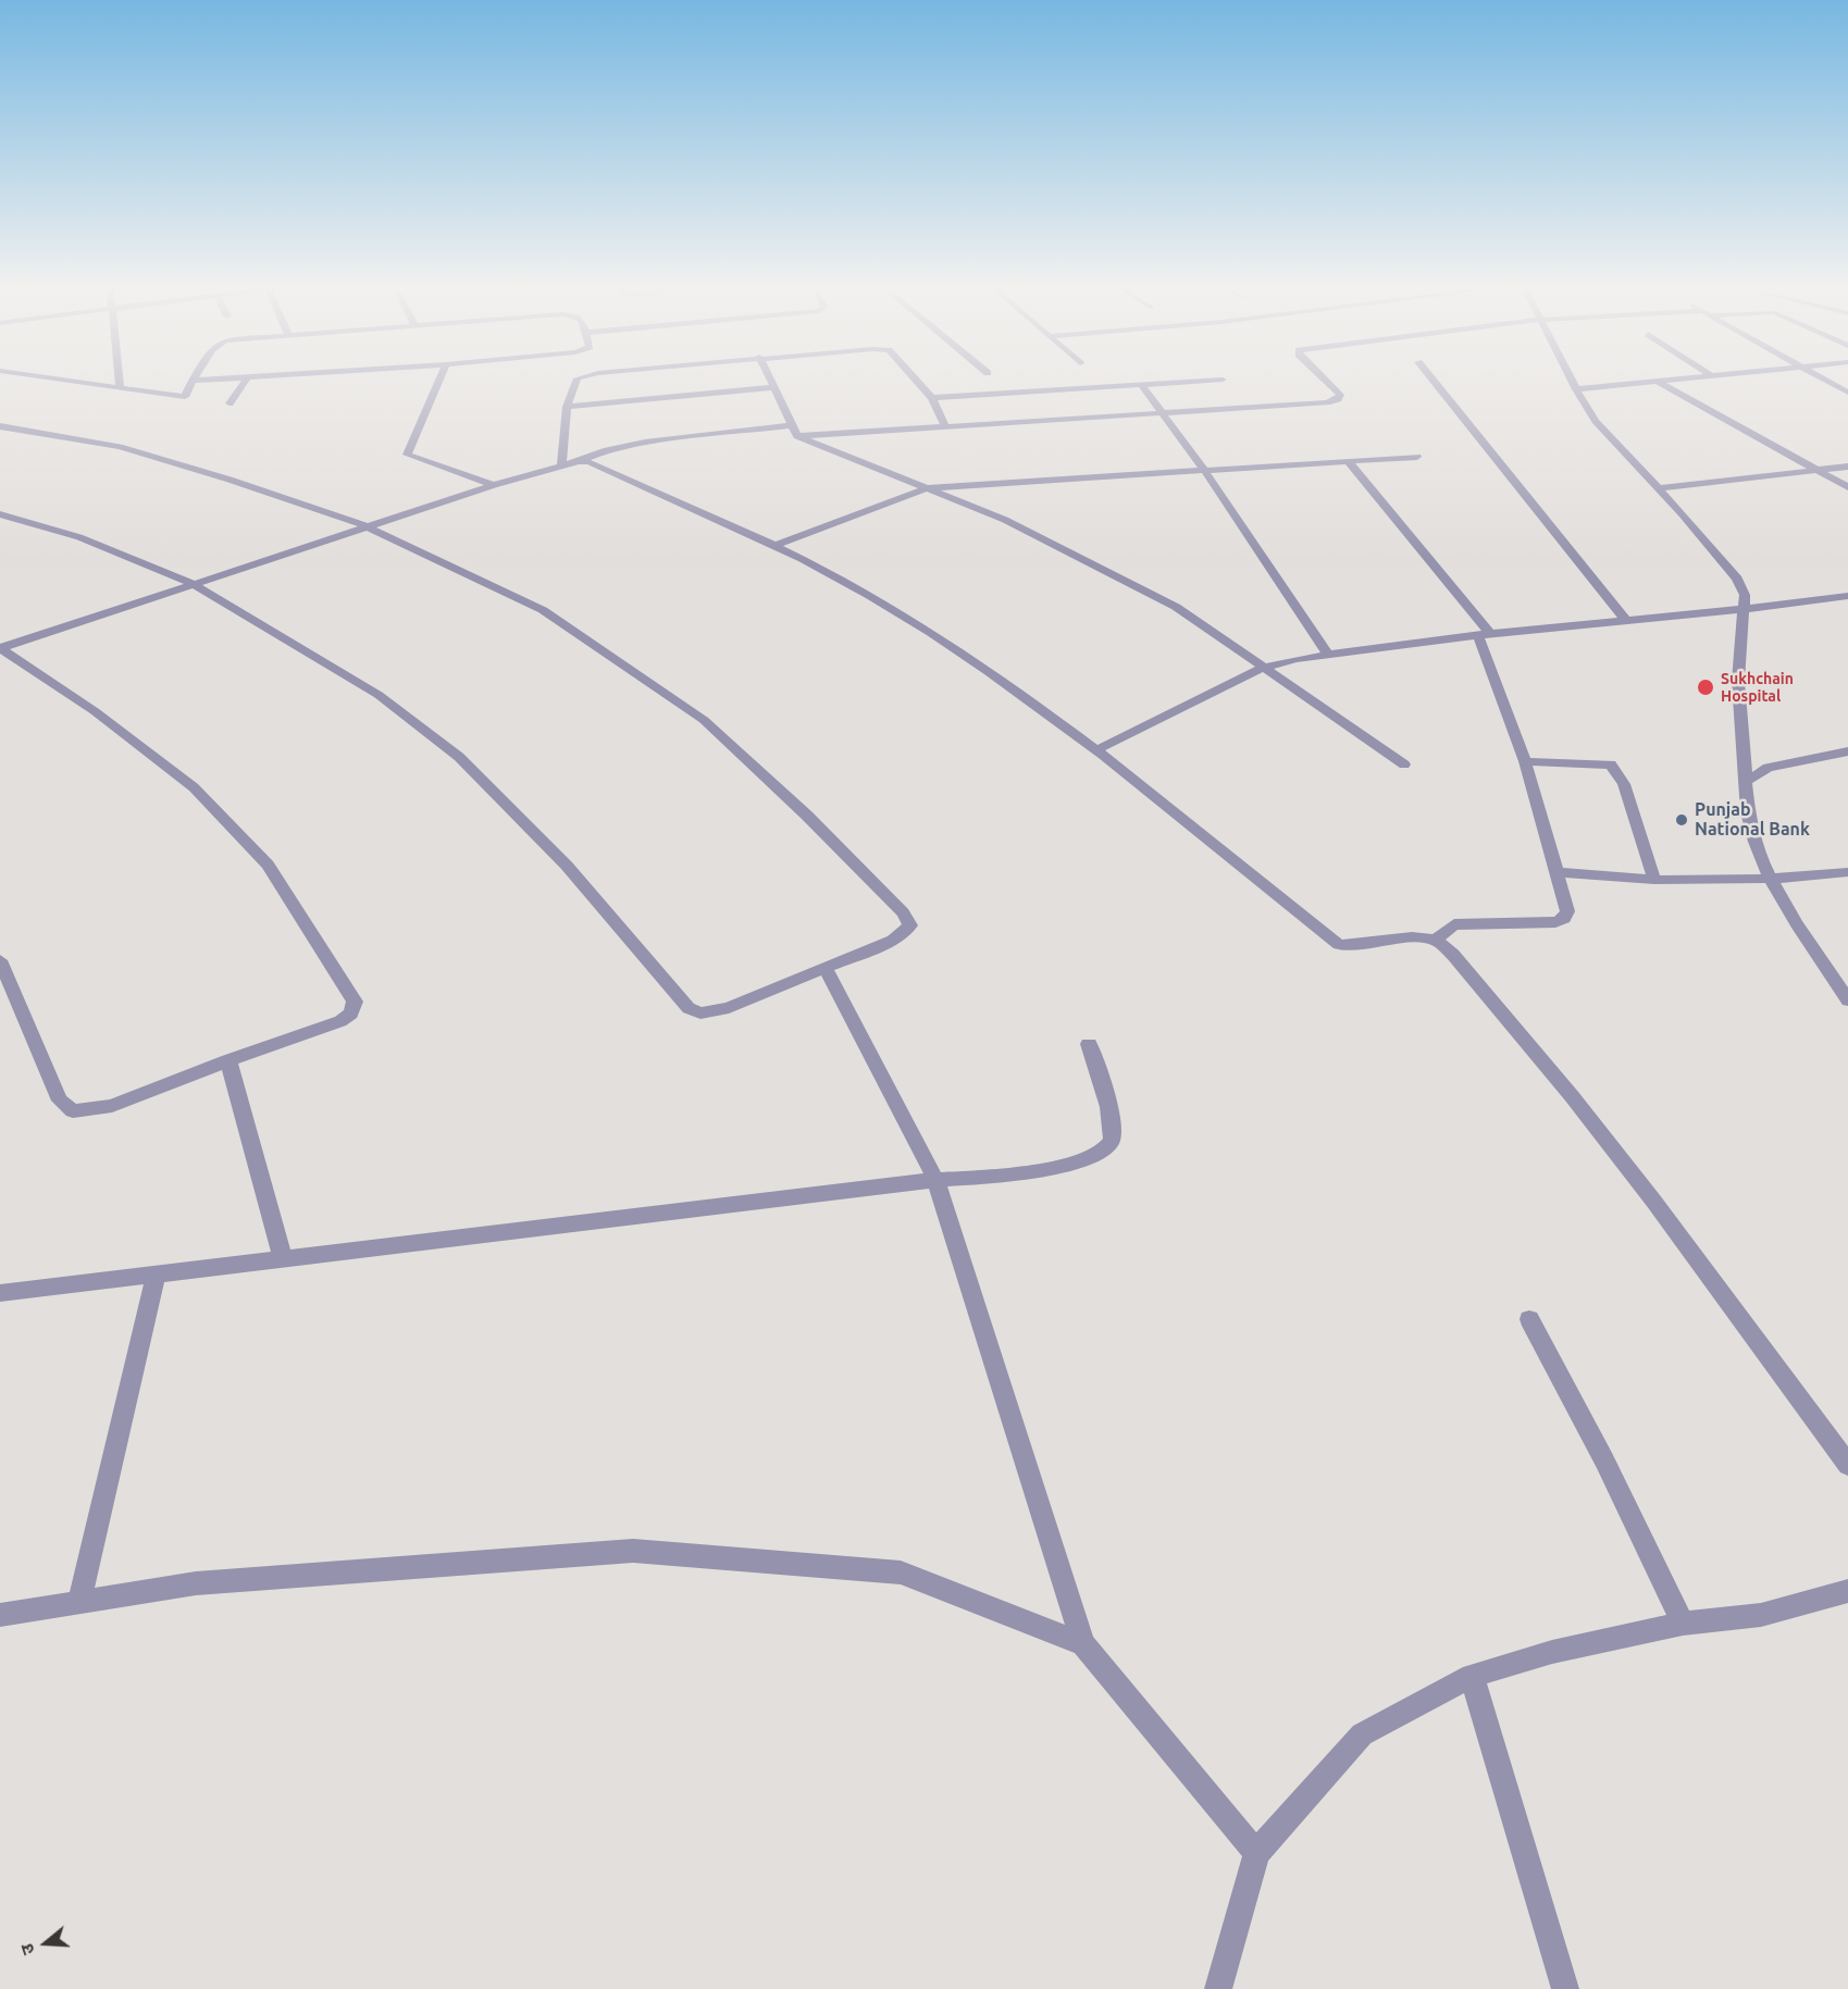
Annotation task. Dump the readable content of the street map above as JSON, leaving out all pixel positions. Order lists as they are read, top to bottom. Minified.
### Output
{"places":["Sukhchain Hospital","Punjab National Bank"],"north":"left"}
